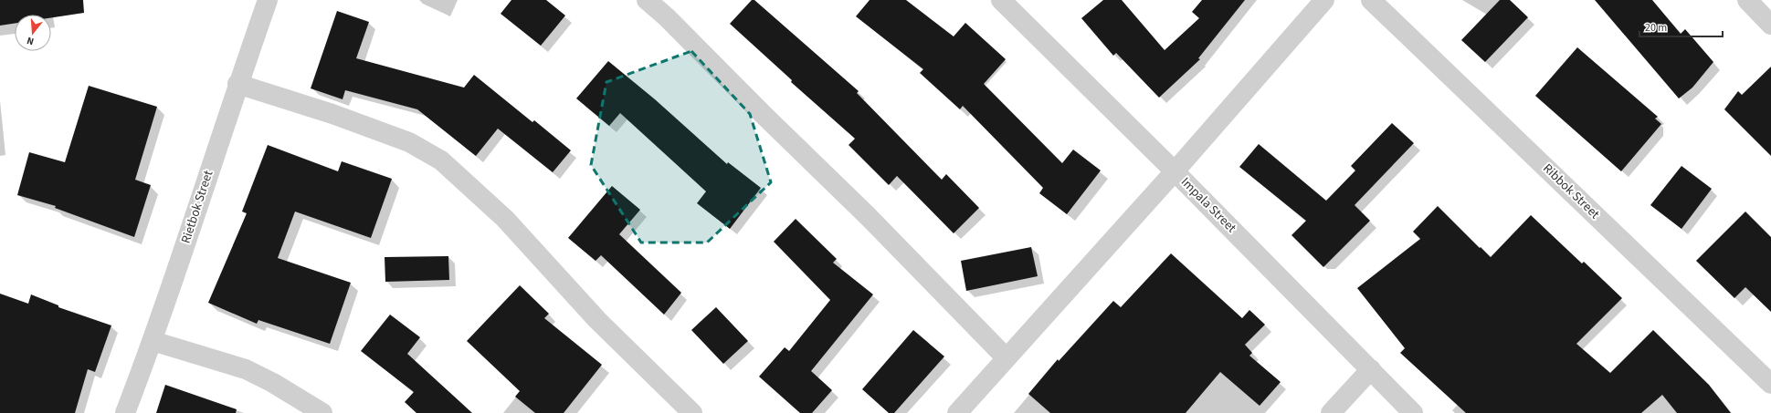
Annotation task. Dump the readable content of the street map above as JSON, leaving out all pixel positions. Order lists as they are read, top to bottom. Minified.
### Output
{"streets":{"street":["Ribbok Street","Impala Street","Rietbok Street"]},"scale_bar":"20 m","north":"bottom"}
